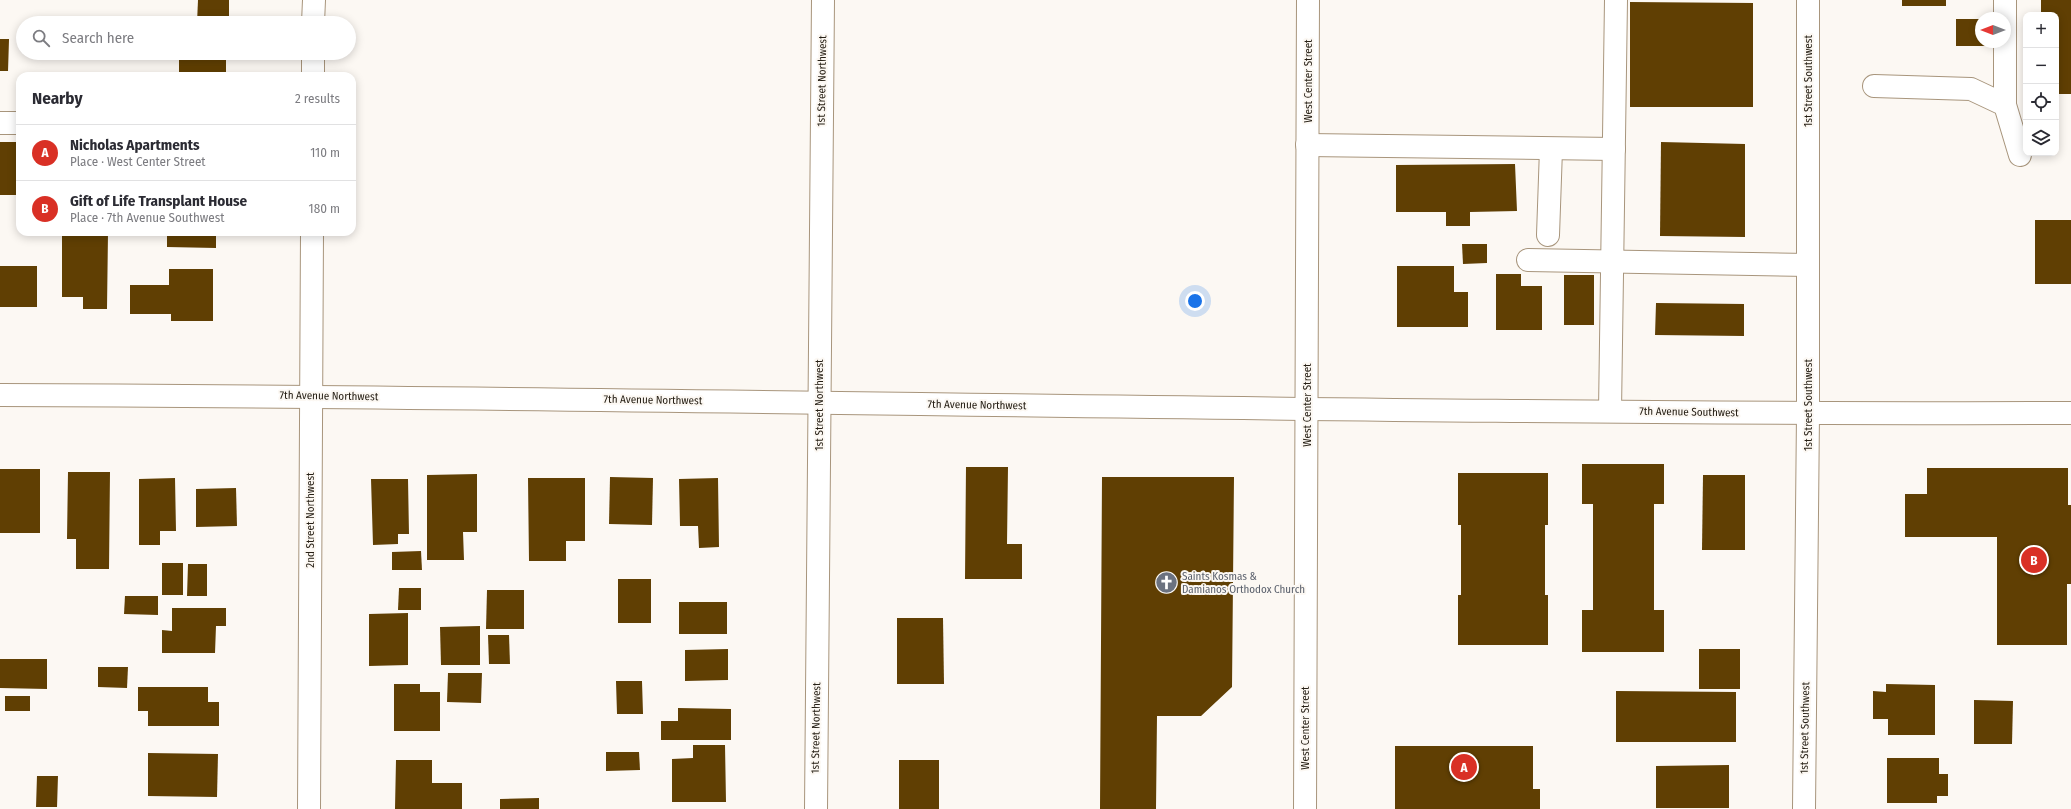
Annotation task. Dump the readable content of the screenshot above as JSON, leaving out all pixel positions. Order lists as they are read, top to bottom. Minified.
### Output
{"streets":{"street":["1st Street Northwest","West Center Street","1st Street Southwest","7th Avenue Northwest","7th Avenue Southwest","2nd Street Northwest"]},"crossings":[["1st Street Northwest","7th Avenue Northwest"],["West Center Street","7th Avenue Northwest"],["West Center Street","7th Avenue Southwest"],["1st Street Southwest","7th Avenue Southwest"],["7th Avenue Northwest","7th Avenue Southwest"],["7th Avenue Northwest","2nd Street Northwest"]],"places":{"church":["Saints Kosmas & Damianos Orthodox Church"]},"north":"left","page":{"map_buttons":["+","−"],"search":"Search here","heading":["Nearby","2 results"],"list":[{"mark":"A","name":"Nicholas Apartments","note":"Place · West Center Street","value":"110 m"},{"mark":"B","name":"Gift of Life Transplant House","note":"Place · 7th Avenue Southwest","value":"180 m"}],"pins":["B","A"]}}
